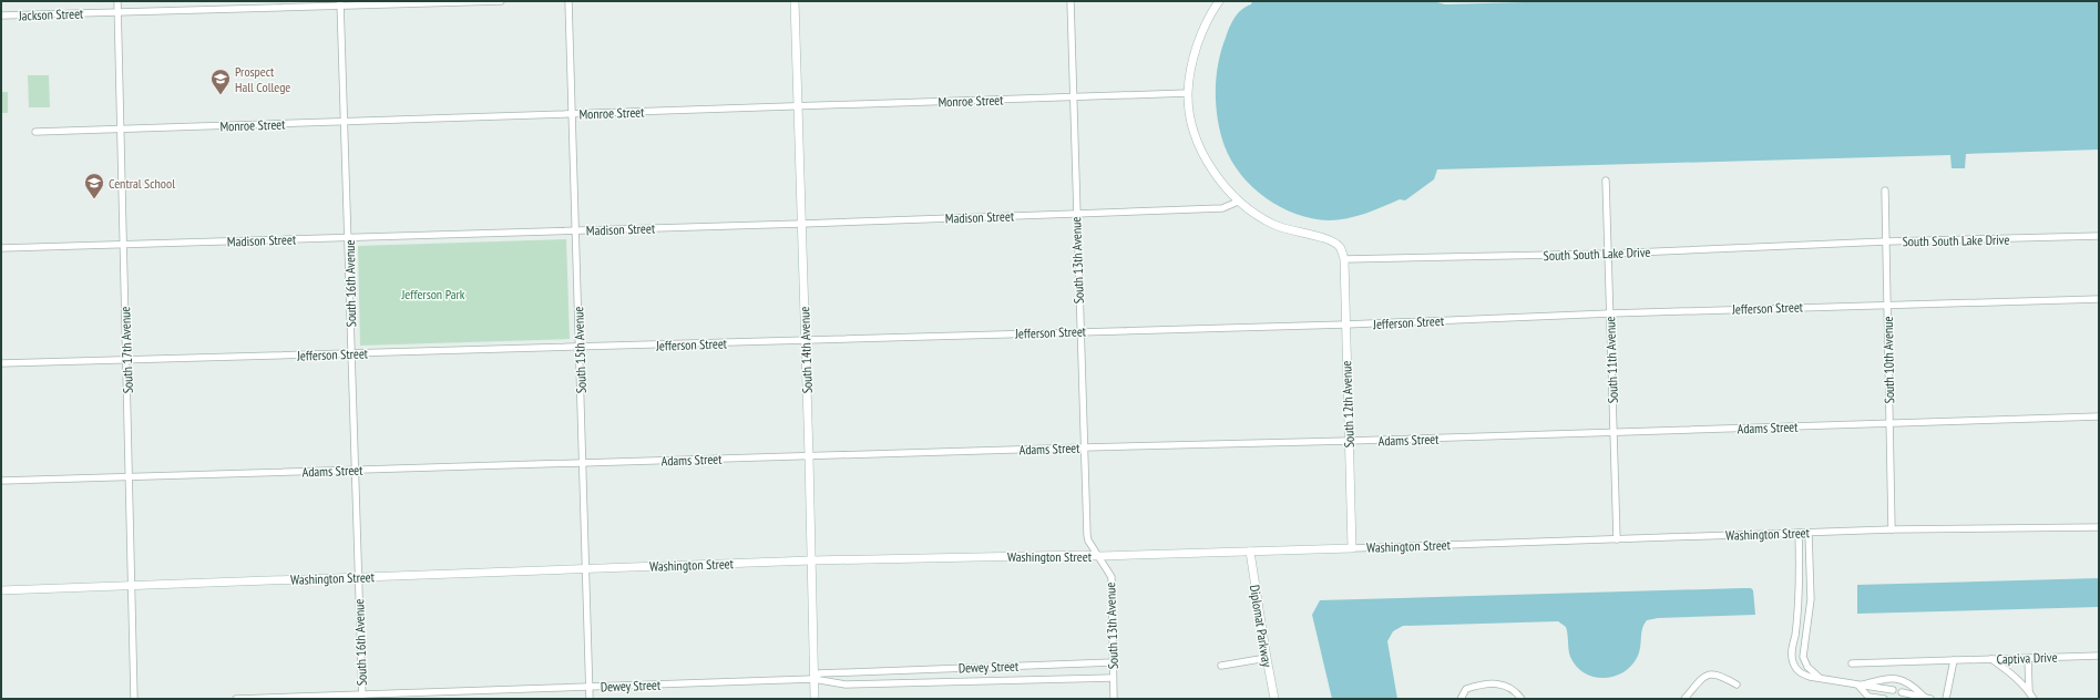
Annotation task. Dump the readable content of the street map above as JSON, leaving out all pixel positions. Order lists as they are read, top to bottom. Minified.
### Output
{"streets":{"street":["Jackson Street","Monroe Street","Madison Street","South South Lake Drive","South 13th Avenue","South 16th Avenue","Jefferson Street","South 17th Avenue","South 15th Avenue","South 14th Avenue","South 11th Avenue","South 10th Avenue","South 12th Avenue","Adams Street","Washington Street","Diplomat Parkway","Captiva Drive","Dewey Street"]},"crossings":[["Jackson Street","South 16th Avenue"],["Jackson Street","South 17th Avenue"],["Monroe Street","South 13th Avenue"],["Monroe Street","South 16th Avenue"],["Monroe Street","South 17th Avenue"],["Monroe Street","South 15th Avenue"],["Monroe Street","South 14th Avenue"],["Madison Street","South 13th Avenue"],["Madison Street","South 16th Avenue"],["Madison Street","South 17th Avenue"],["Madison Street","South 15th Avenue"],["Madison Street","South 14th Avenue"],["South South Lake Drive","South 11th Avenue"],["South South Lake Drive","South 10th Avenue"],["South South Lake Drive","South 12th Avenue"],["South 13th Avenue","Jefferson Street"],["South 13th Avenue","Adams Street"],["South 13th Avenue","Washington Street"],["South 13th Avenue","Dewey Street"],["South 16th Avenue","Jefferson Street"],["South 16th Avenue","Adams Street"],["South 16th Avenue","Washington Street"],["South 16th Avenue","Dewey Street"],["Jefferson Street","South 17th Avenue"],["Jefferson Street","South 15th Avenue"],["Jefferson Street","South 14th Avenue"],["Jefferson Street","South 11th Avenue"],["Jefferson Street","South 10th Avenue"],["Jefferson Street","South 12th Avenue"],["South 17th Avenue","Adams Street"],["South 17th Avenue","Washington Street"],["South 15th Avenue","Adams Street"],["South 15th Avenue","Washington Street"],["South 15th Avenue","Dewey Street"],["South 14th Avenue","Adams Street"],["South 14th Avenue","Washington Street"],["South 14th Avenue","Dewey Street"],["South 11th Avenue","Adams Street"],["South 11th Avenue","Washington Street"],["South 10th Avenue","Adams Street"],["South 10th Avenue","Washington Street"],["South 12th Avenue","Adams Street"],["South 12th Avenue","Washington Street"],["Washington Street","Diplomat Parkway"]],"parks":["Jefferson Park"],"places":{"school or university":["Prospect Hall College","Central School"]}}
